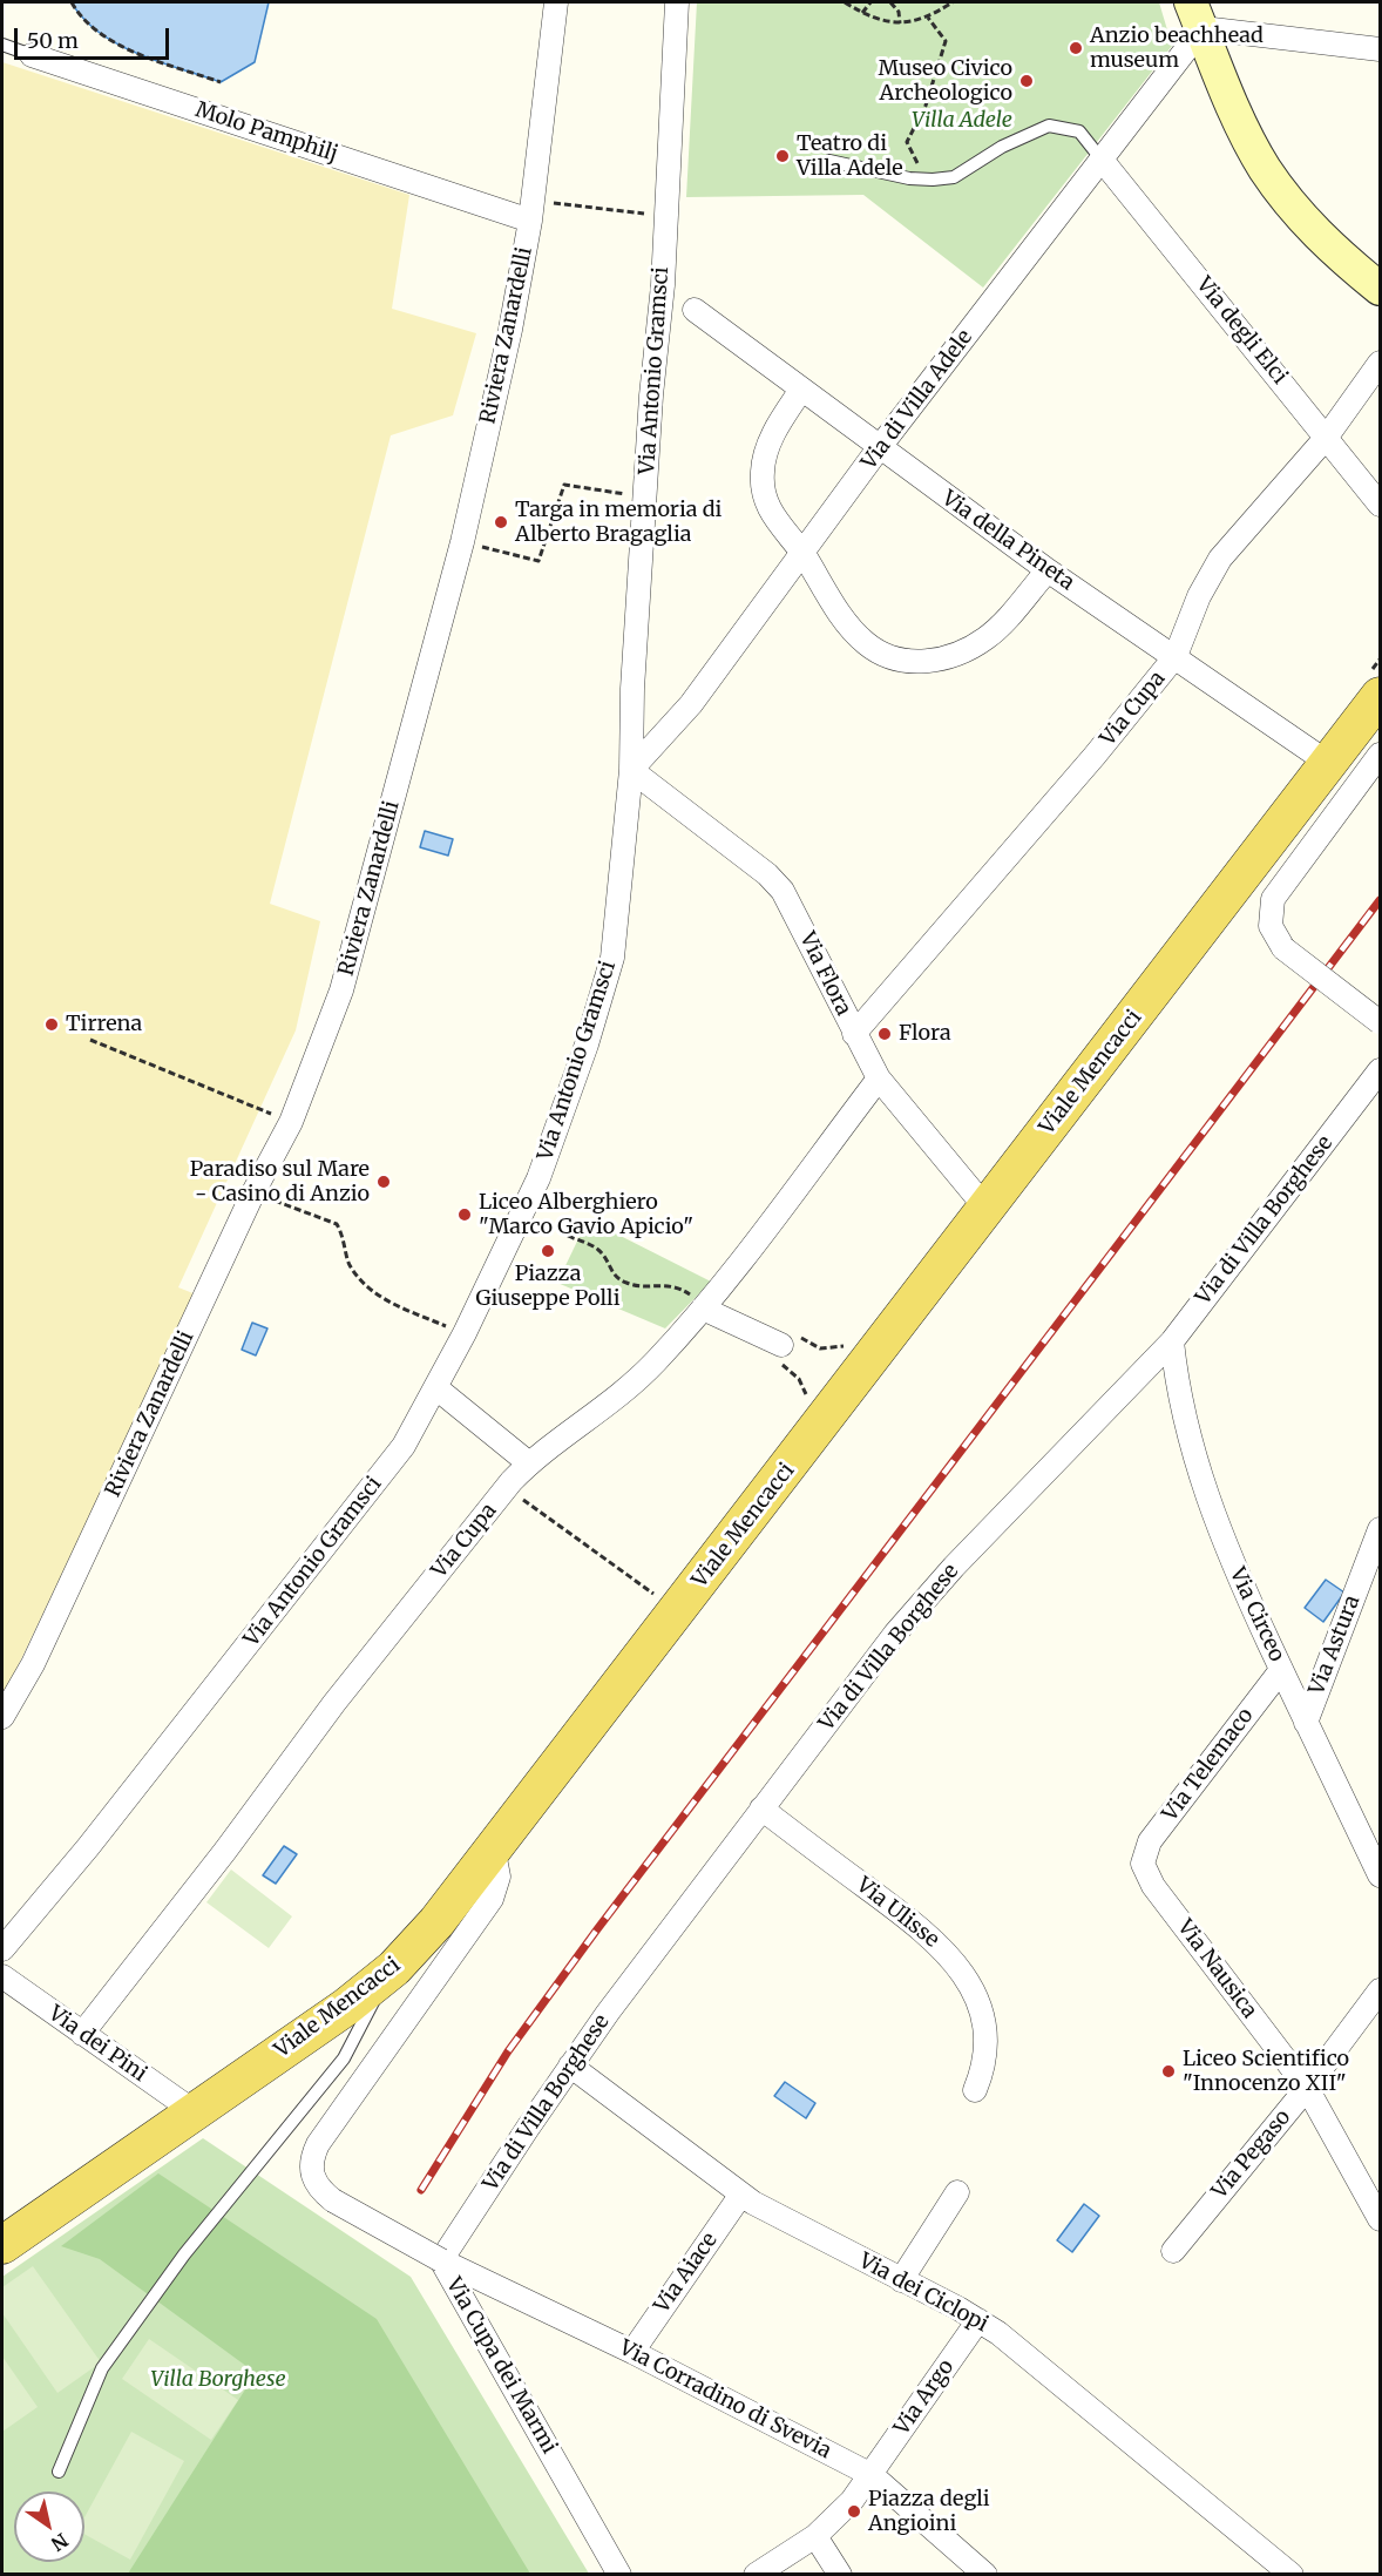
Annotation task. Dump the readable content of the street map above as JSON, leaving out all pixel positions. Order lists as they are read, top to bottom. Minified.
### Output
{"streets":{"main road":["Viale Mencacci"],"street":["Molo Pamphilj","Via degli Elci","Riviera Zanardelli","Via Antonio Gramsci","Via di Villa Adele","Via della Pineta","Via Cupa","Via Flora","Via di Villa Borghese","Via Circeo","Via Astura","Via Telemaco","Via Ulisse","Via Nausica","Via dei Pini","Via Pegaso","Via Aiace","Via dei Ciclopi","Via Cupa dei Marmi","Via Argo","Via Corradino di Svevia"]},"crossings":[["Molo Pamphilj","Riviera Zanardelli"],["Via degli Elci","Via di Villa Adele"],["Via degli Elci","Via Cupa"],["Via Antonio Gramsci","Via di Villa Adele"],["Via Antonio Gramsci","Via Flora"],["Via di Villa Adele","Via della Pineta"],["Via di Villa Adele","Via Flora"],["Via della Pineta","Via Cupa"],["Via della Pineta","Viale Mencacci"],["Via Cupa","Via Flora"],["Via Cupa","Via dei Pini"],["Via Flora","Viale Mencacci"],["Viale Mencacci","Via dei Pini"],["Viale Mencacci","Via Cupa dei Marmi"],["Via di Villa Borghese","Via Circeo"],["Via di Villa Borghese","Via Ulisse"],["Via di Villa Borghese","Via dei Ciclopi"],["Via di Villa Borghese","Via Cupa dei Marmi"],["Via di Villa Borghese","Via Corradino di Svevia"],["Via Circeo","Via Astura"],["Via Circeo","Via Telemaco"],["Via Telemaco","Via Nausica"],["Via Nausica","Via Pegaso"],["Via Aiace","Via dei Ciclopi"],["Via Aiace","Via Corradino di Svevia"],["Via dei Ciclopi","Via Argo"],["Via Cupa dei Marmi","Via Corradino di Svevia"],["Via Argo","Via Corradino di Svevia"]],"parks":["Villa Adele","Villa Borghese"],"places":["Anzio beachhead museum","Museo Civico Archeologico","Teatro di Villa Adele","Targa in memoria di Alberto Bragaglia","Tirrena","Flora","Paradiso sul Mare - Casino di Anzio","Liceo Alberghiero \"Marco Gavio Apicio\"","Piazza Giuseppe Polli","Liceo Scientifico \"Innocenzo XII\"","Piazza degli Angioini"],"scale_bar":"50 m","north":"bottom right"}
